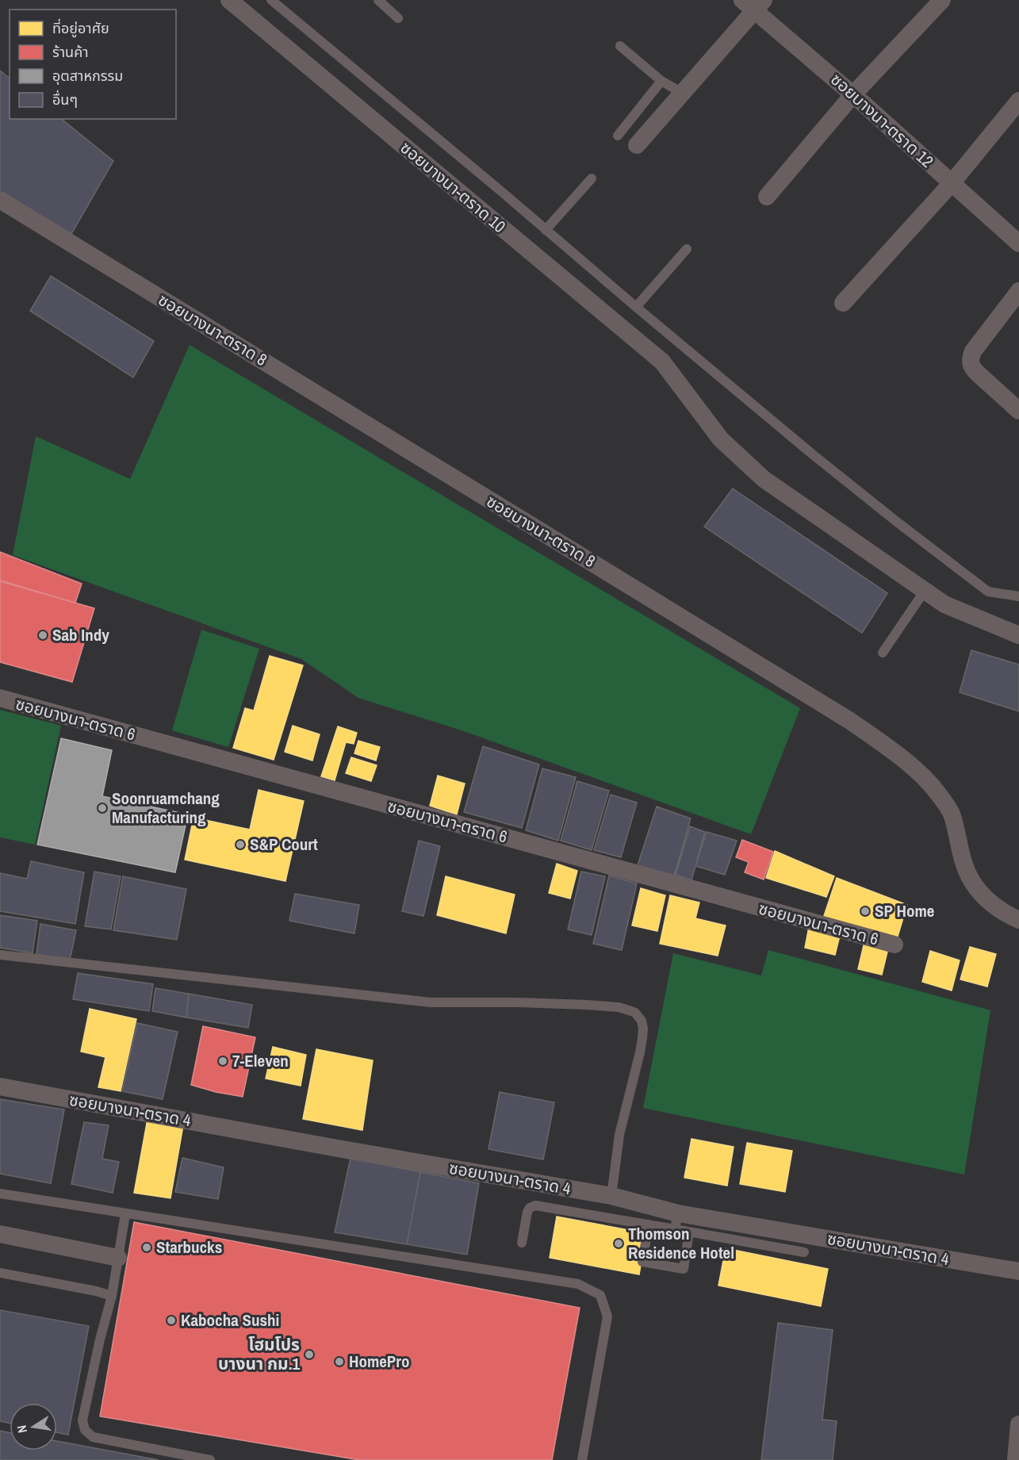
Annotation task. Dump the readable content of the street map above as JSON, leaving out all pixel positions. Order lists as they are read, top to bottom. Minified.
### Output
{"streets":{"street":["ซอยบางนา-ตราด 12","ซอยบางนา-ตราด 10","ซอยบางนา-ตราด 8","ซอยบางนา-ตราด 6","ซอยบางนา-ตราด 4"]},"places":["Sab Indy","Soonruamchang Manufacturing","S&P Court","SP Home","7-Eleven","Thomson Residence Hotel","Starbucks","Kabocha Sushi","โฮมโปร บางนา กม.1","HomePro"],"legend":["ที่อยู่อาศัย","ร้านค้า","อุตสาหกรรม","อื่นๆ"],"north":"left"}
